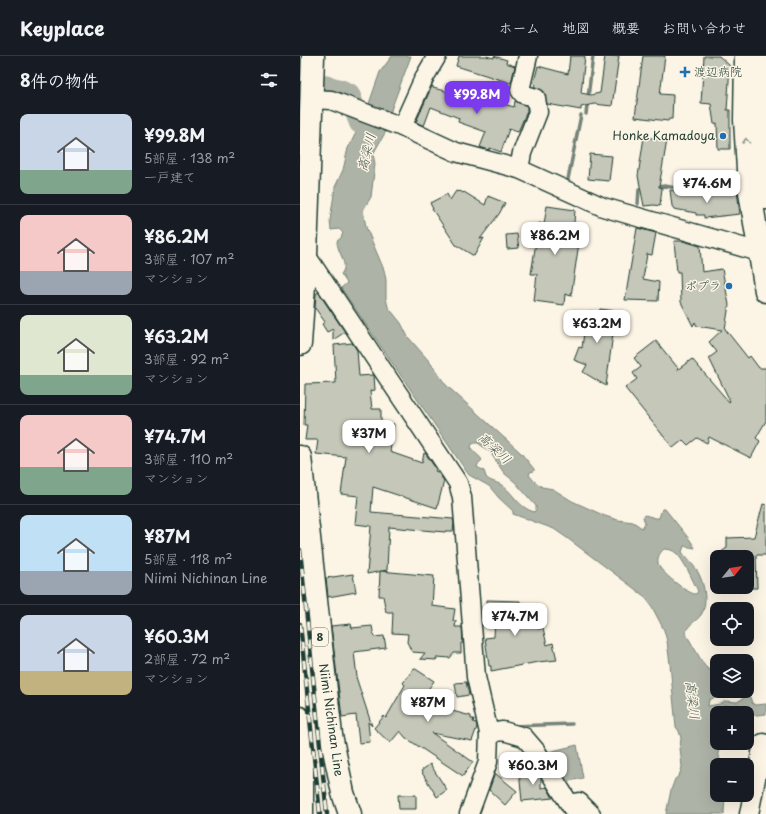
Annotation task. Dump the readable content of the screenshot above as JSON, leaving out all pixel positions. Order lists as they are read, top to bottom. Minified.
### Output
{"streets":{"main road":["8","Niimi Nichinan Line"]},"water":["高梁川"],"places":{"health":["渡辺病院"],"other":["Honke Kamadoya","ポプラ"]},"north":"top right","page":{"header":"Keyplace","nav":["ホーム","地図","概要","お問い合わせ"],"heading":"8件の物件","price":["¥99.8M","¥74.6M","¥86.2M","¥63.2M","¥37M","¥74.7M","¥87M","¥60.3M"],"list":[{"name":"¥99.8M","note":"5部屋 · 138 m² · 一戸建て"},{"name":"¥86.2M","note":"3部屋 · 107 m² · マンション"},{"name":"¥63.2M","note":"3部屋 · 92 m² · マンション"},{"name":"¥74.7M","note":"3部屋 · 110 m² · マンション"},{"name":"¥87M","note":"5部屋 · 118 m² · Niimi Nichinan Line"},{"name":"¥60.3M","note":"2部屋 · 72 m² · マンション"}],"map_buttons":["+","−"]}}
